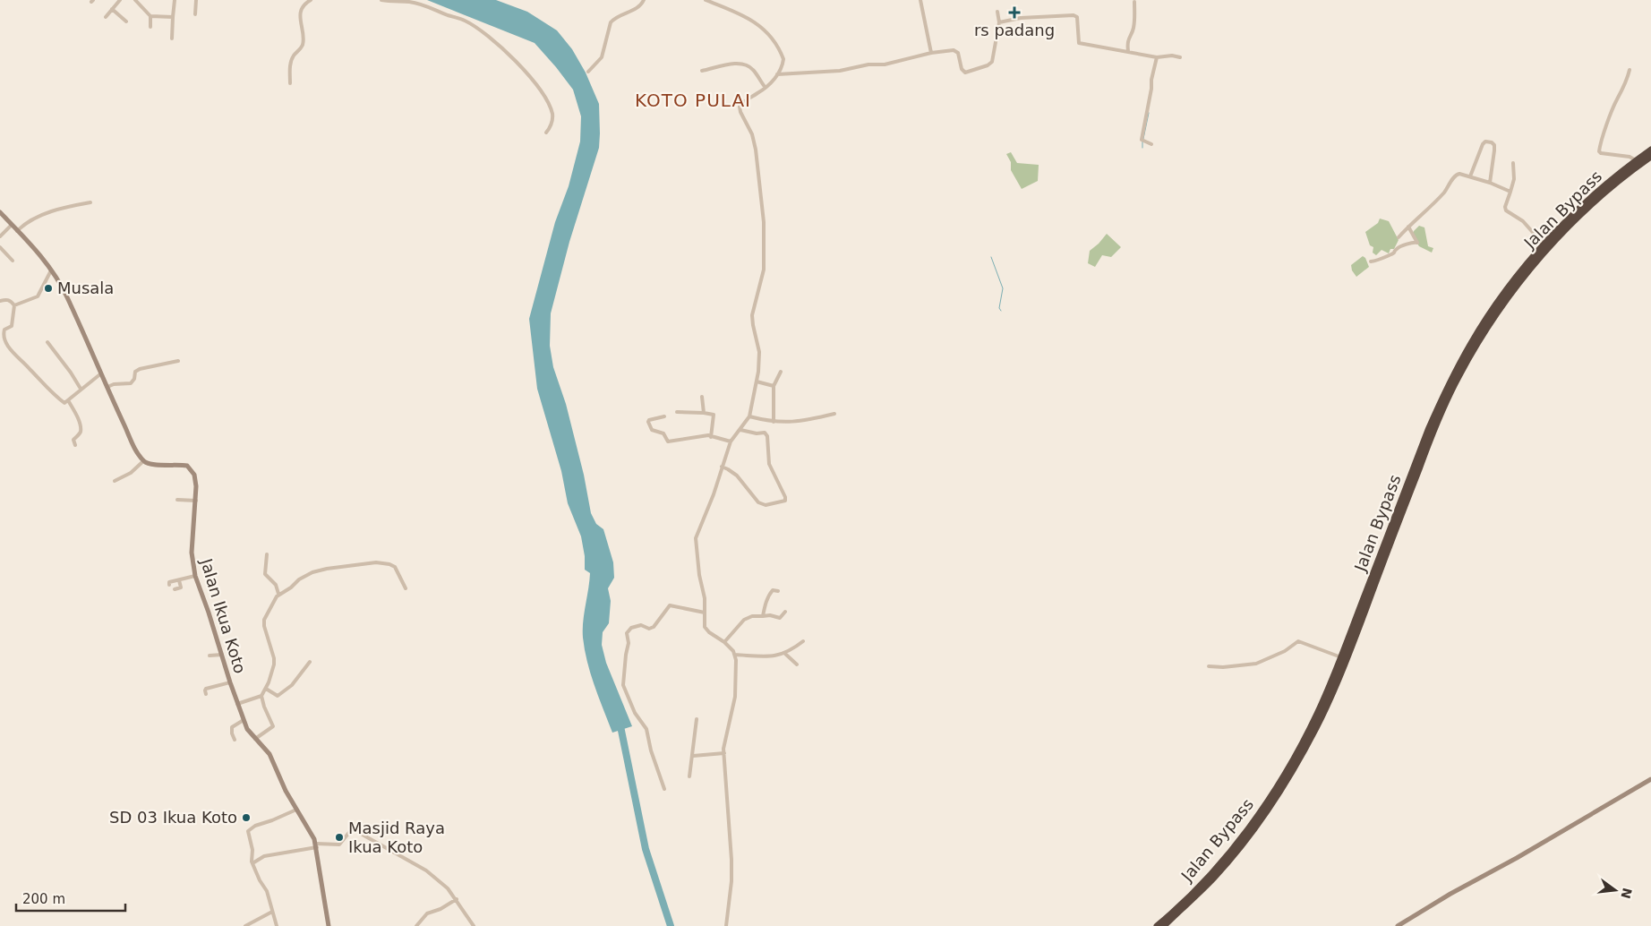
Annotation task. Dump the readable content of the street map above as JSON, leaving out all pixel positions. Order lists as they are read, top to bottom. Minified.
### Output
{"streets":{"highway":["Jalan Bypass"],"street":["Jalan Ikua Koto"]},"districts":["KOTO PULAI"],"places":{"health":["rs padang"],"other":["Musala","SD 03 Ikua Koto","Masjid Raya Ikua Koto"]},"scale_bar":"200 m","north":"right"}
